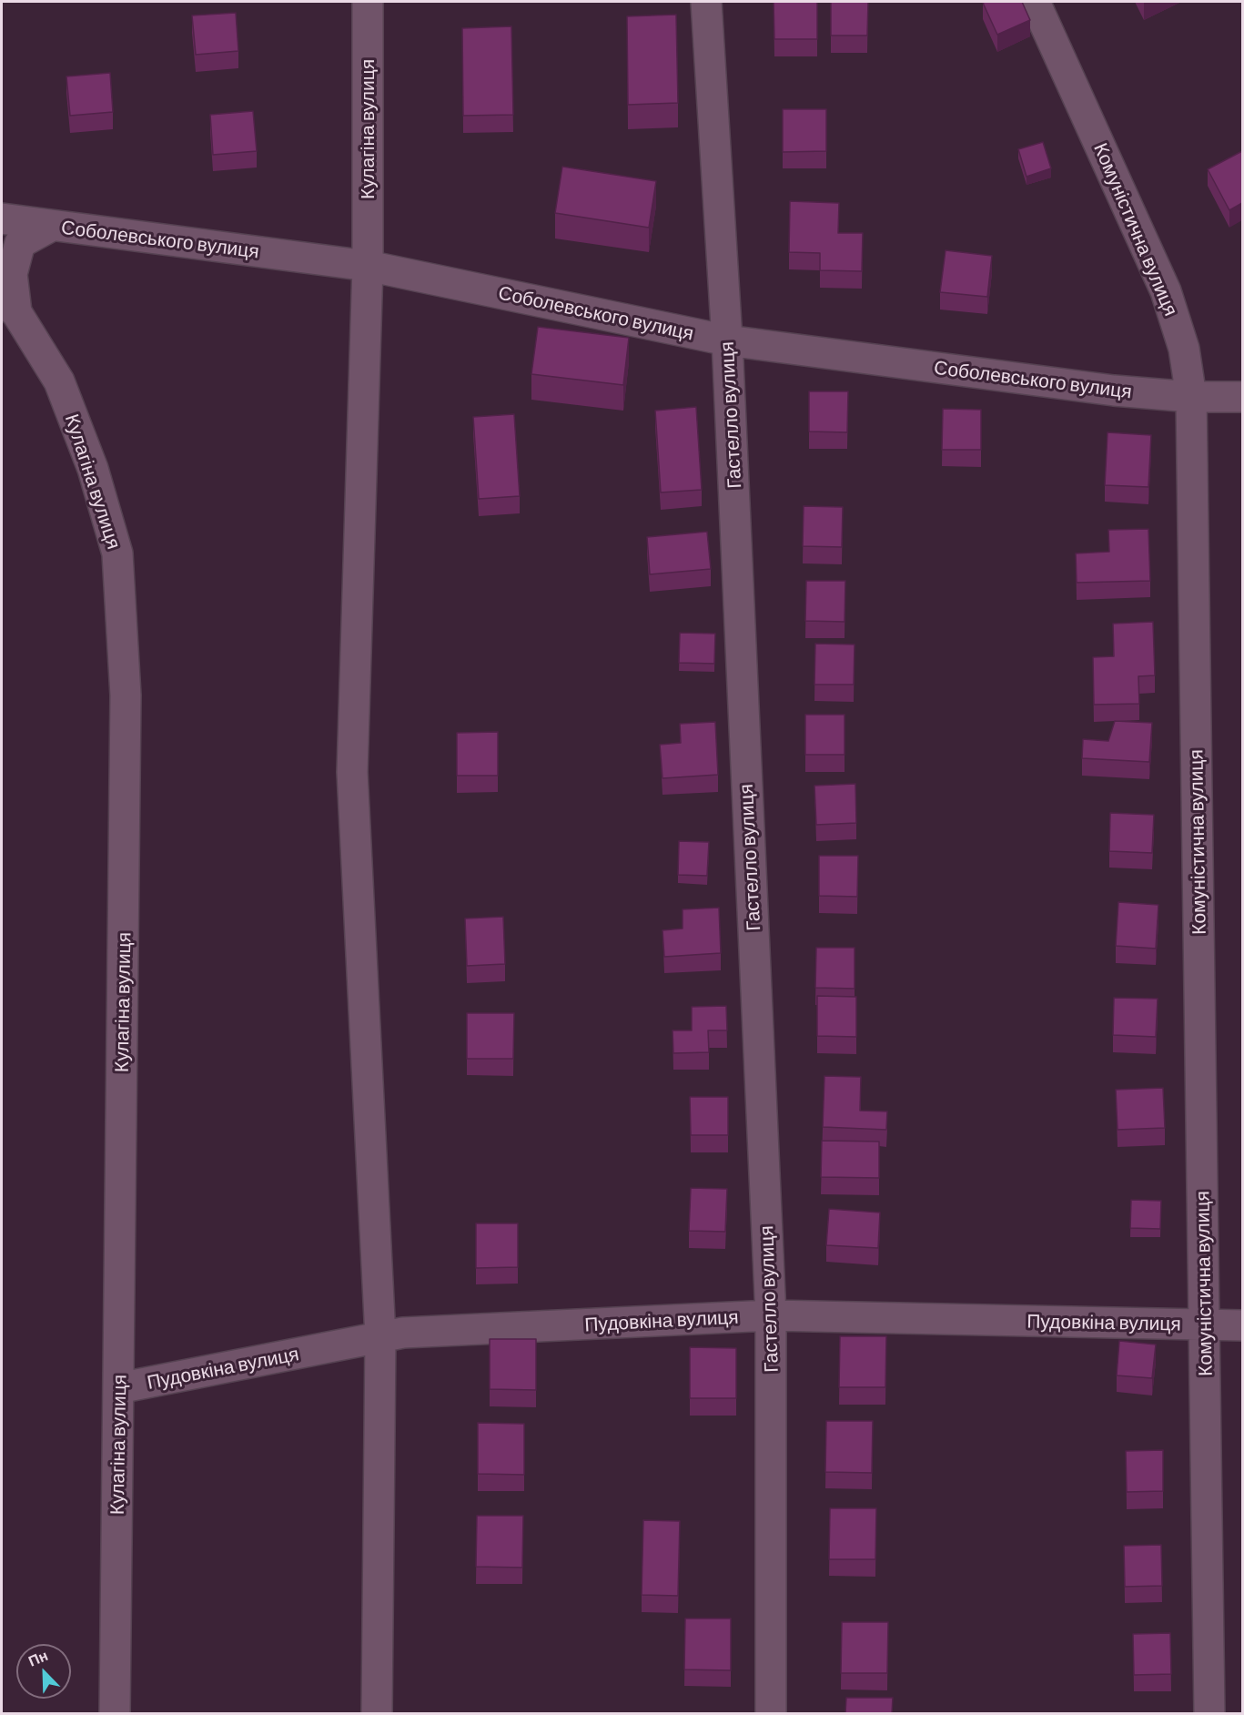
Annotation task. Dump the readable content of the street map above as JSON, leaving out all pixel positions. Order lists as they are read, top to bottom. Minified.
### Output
{"streets":{"street":["Кулагіна вулиця","Комуністична вулиця","Соболевського вулиця","Гастелло вулиця","Пудовкіна вулиця"]},"crossings":[["Кулагіна вулиця","Соболевського вулиця"],["Кулагіна вулиця","Пудовкіна вулиця"],["Комуністична вулиця","Соболевського вулиця"],["Комуністична вулиця","Пудовкіна вулиця"],["Соболевського вулиця","Гастелло вулиця"],["Гастелло вулиця","Пудовкіна вулиця"]],"north":"top left"}
